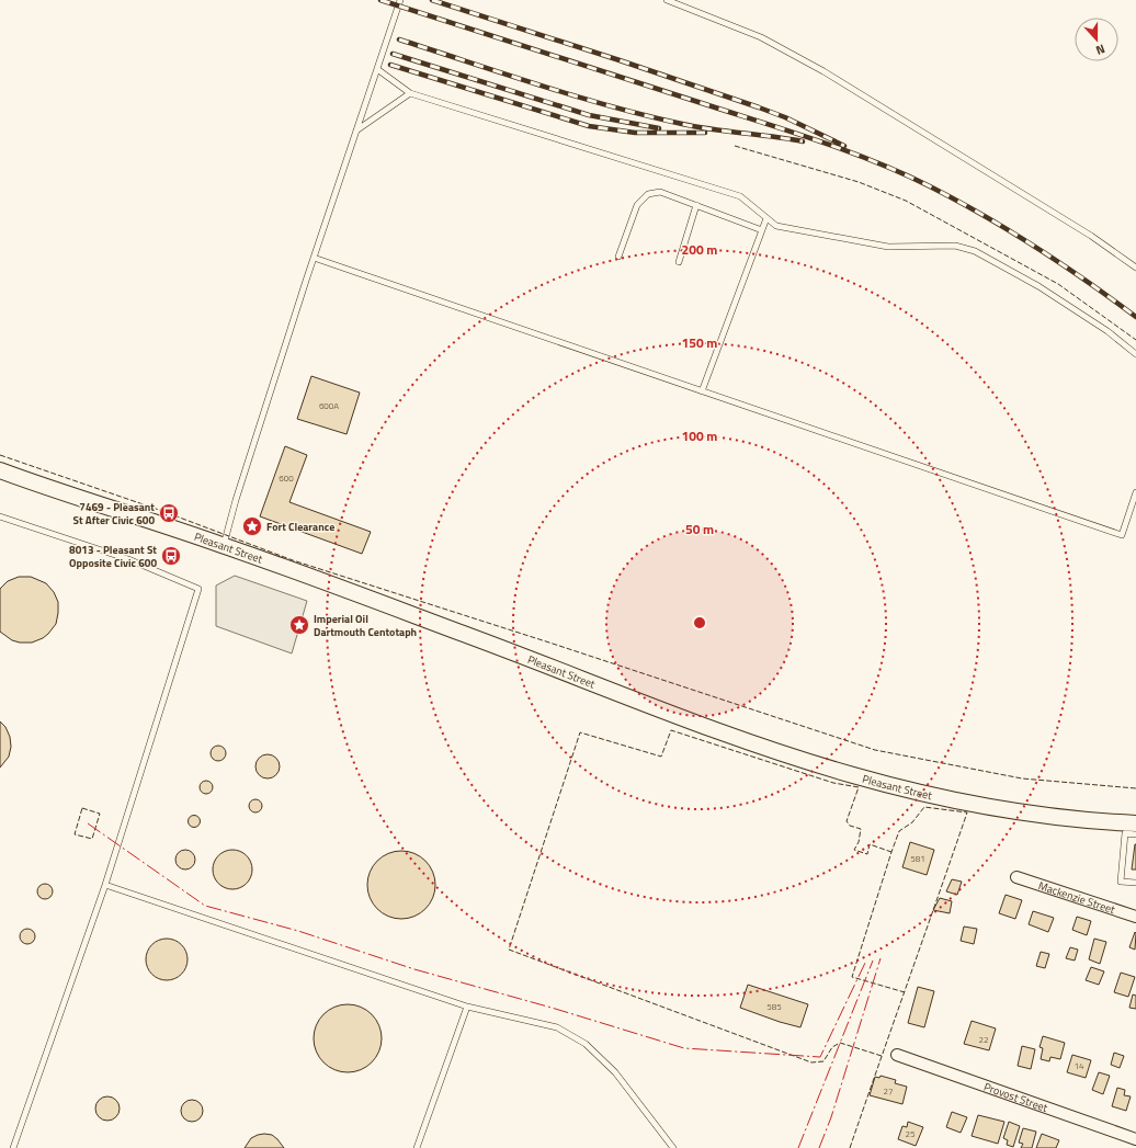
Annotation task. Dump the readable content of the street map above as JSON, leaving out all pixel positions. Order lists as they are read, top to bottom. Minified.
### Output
{"streets":{"main road":["Pleasant Street"],"street":["Mackenzie Street","Provost Street"]},"places":{"bus stop":["7469 - Pleasant St After Civic 600","8013 - Pleasant St Opposite Civic 600"],"place":["Fort Clearance","Imperial Oil Dartmouth Centotaph"]},"house_numbers":["600A","600","581","585","22","14","27","25"],"north":"bottom","rings":["200 m","150 m","100 m","50 m"]}
